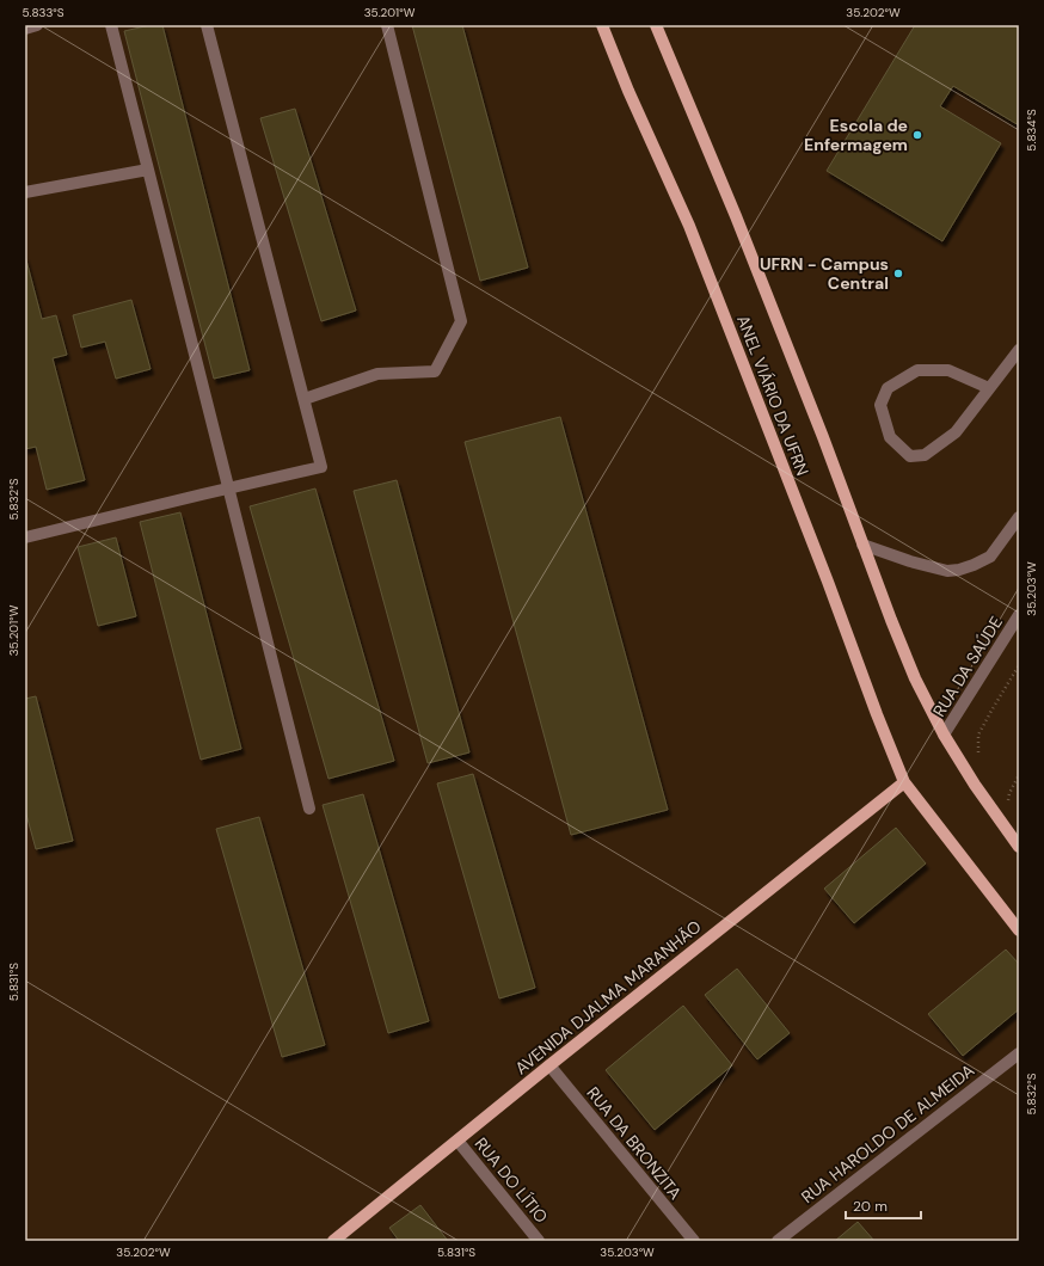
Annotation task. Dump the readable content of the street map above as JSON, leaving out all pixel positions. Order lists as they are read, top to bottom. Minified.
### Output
{"streets":{"main road":["ANEL VIÁRIO DA UFRN","AVENIDA DJALMA MARANHÃO"],"street":["RUA DA SAÚDE","RUA HAROLDO DE ALMEIDA","RUA DA BRONZITA","RUA DO LÍTIO"]},"crossings":[["ANEL VIÁRIO DA UFRN","RUA DA SAÚDE"],["ANEL VIÁRIO DA UFRN","AVENIDA DJALMA MARANHÃO"],["AVENIDA DJALMA MARANHÃO","RUA DA BRONZITA"],["AVENIDA DJALMA MARANHÃO","RUA DO LÍTIO"]],"places":["Escola de Enfermagem","UFRN - Campus Central"],"scale_bar":"20 m","coordinates":["5.833°S","35.201°W","35.202°W","5.834°S","5.832°S","35.203°W","5.831°S"]}
